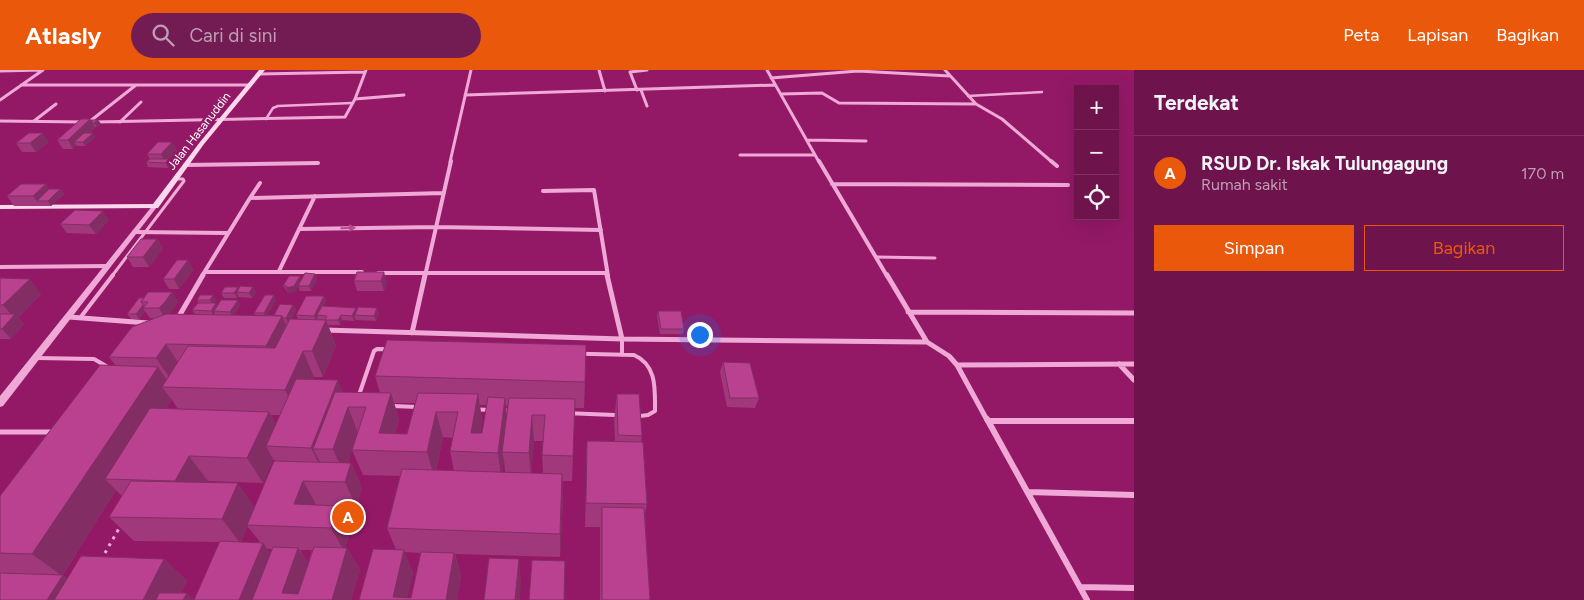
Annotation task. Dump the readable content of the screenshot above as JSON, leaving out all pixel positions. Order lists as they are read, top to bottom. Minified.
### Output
{"streets":{"main road":["Jalan Hasanuddin"]},"page":{"header":"Atlasly","search":"Cari di sini","nav":["Peta","Lapisan","Bagikan"],"heading":"Terdekat","map_buttons":["+","−"],"list":[{"mark":"A","name":"RSUD Dr. Iskak Tulungagung","note":"Rumah sakit","value":"170 m"}],"buttons":["Simpan","Bagikan"],"pins":"A"}}
